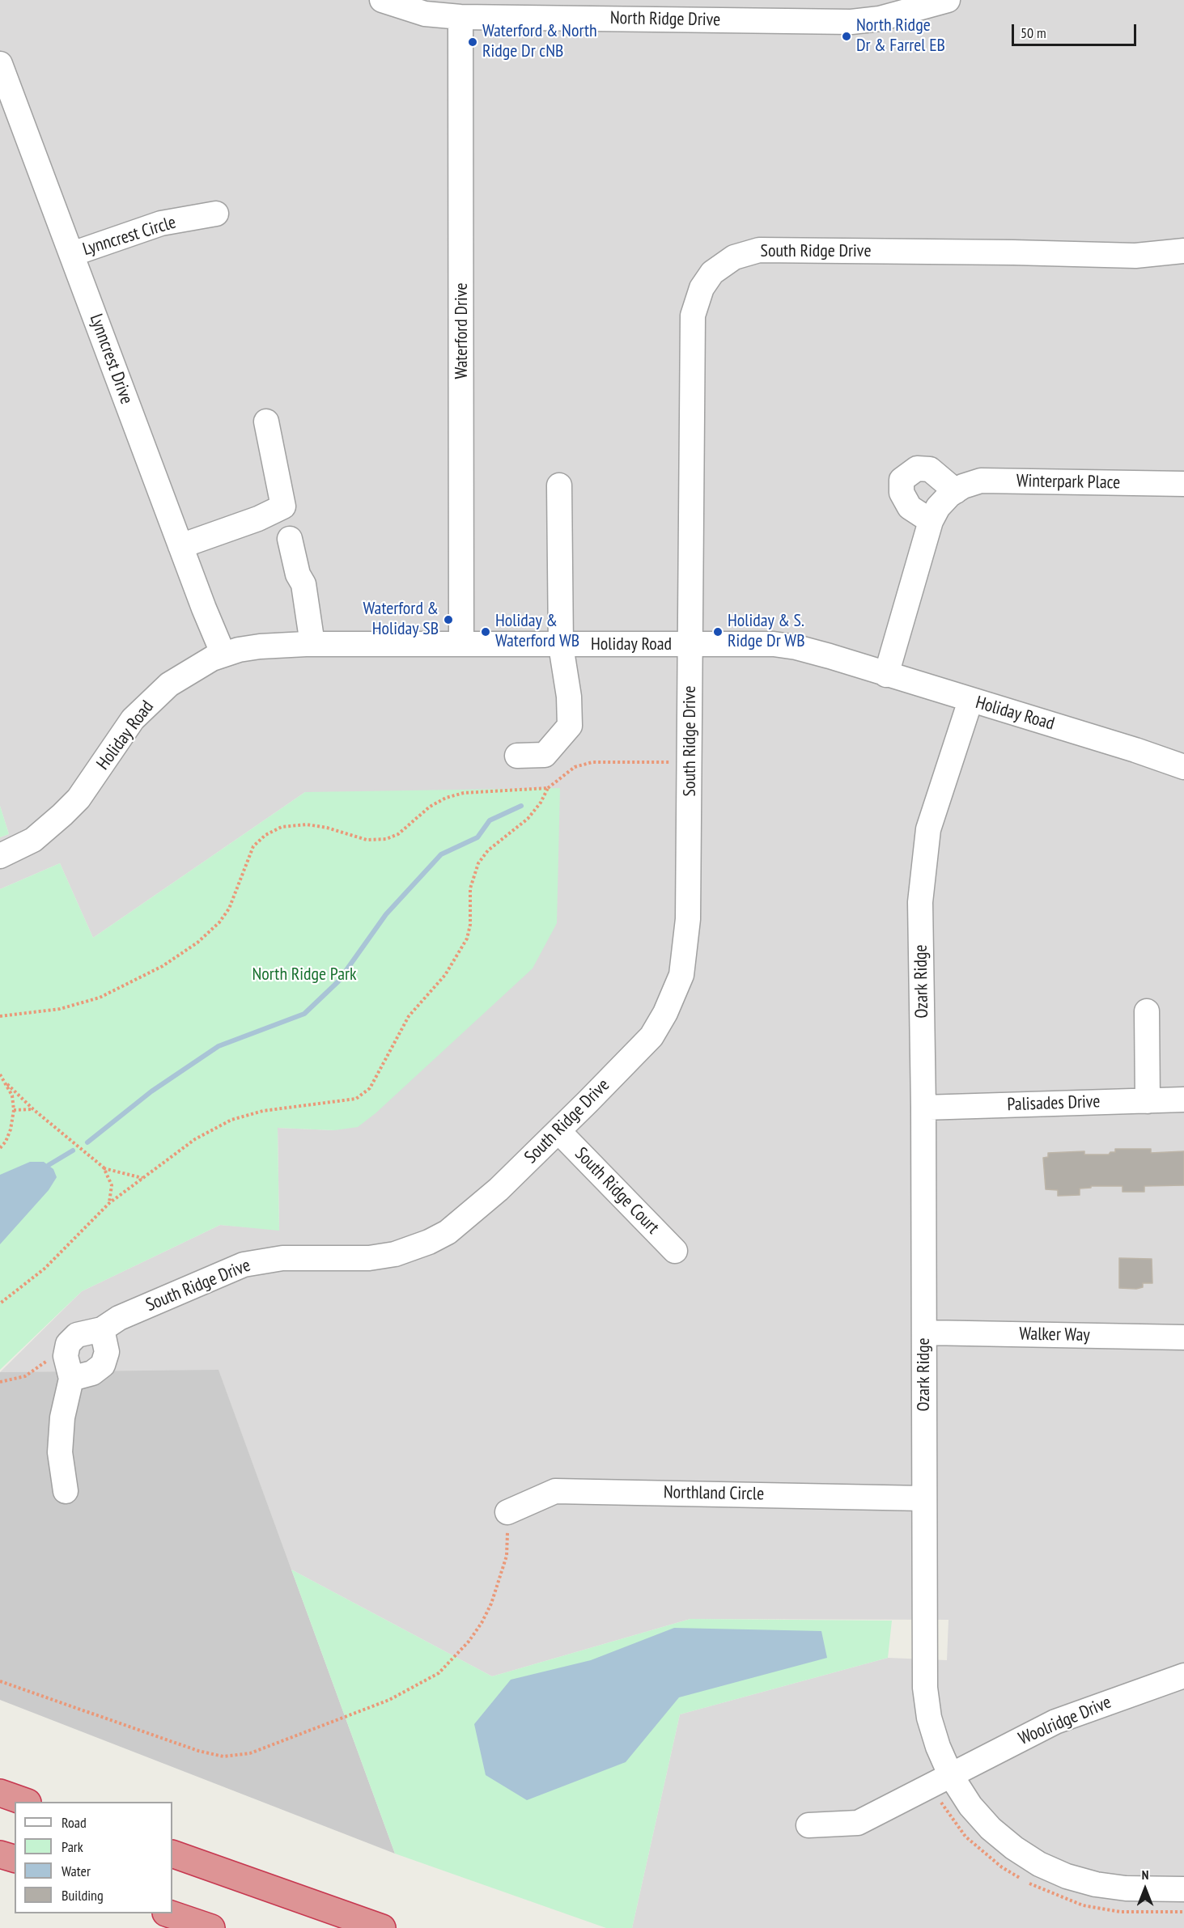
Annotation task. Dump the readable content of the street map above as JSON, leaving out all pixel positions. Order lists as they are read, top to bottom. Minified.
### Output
{"streets":{"street":["North Ridge Drive","Lynncrest Circle","South Ridge Drive","Waterford Drive","Lynncrest Drive","Winterpark Place","Holiday Road","Ozark Ridge","Palisades Drive","South Ridge Court","Walker Way","Northland Circle","Woolridge Drive"]},"crossings":[["North Ridge Drive","Waterford Drive"],["Lynncrest Circle","Lynncrest Drive"],["South Ridge Drive","Holiday Road"],["South Ridge Drive","South Ridge Court"],["Waterford Drive","Holiday Road"],["Lynncrest Drive","Holiday Road"],["Winterpark Place","Holiday Road"],["Holiday Road","Ozark Ridge"],["Ozark Ridge","Palisades Drive"],["Ozark Ridge","Walker Way"],["Ozark Ridge","Northland Circle"],["Ozark Ridge","Woolridge Drive"]],"parks":["North Ridge Park"],"places":["North Ridge Dr & Farrel EB","Waterford & North Ridge Dr cNB","Waterford & Holiday SB","Holiday & Waterford WB","Holiday & S. Ridge Dr WB"],"legend":["Road","Park","Water","Building"],"scale_bar":"50 m","north":"top"}
